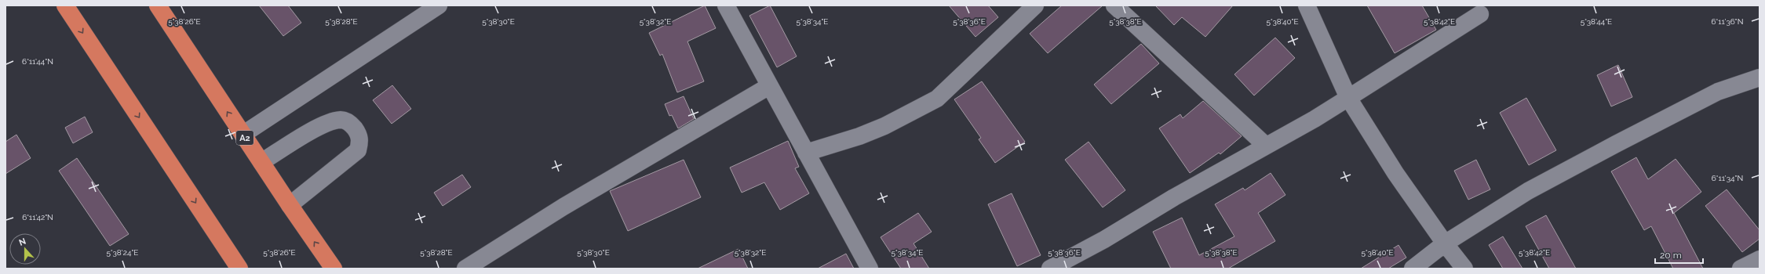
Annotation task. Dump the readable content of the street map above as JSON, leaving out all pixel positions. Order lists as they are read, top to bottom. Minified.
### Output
{"streets":{"highway":["A2"]},"scale_bar":"20 m","north":"top","coordinates":["6°11'36\"N","5°38'30\"E","5°38'34\"E","5°38'36\"E","5°38'38\"E","5°38'40\"E","5°38'42\"E","5°38'44\"E","5°38'26\"E","5°38'28\"E","5°38'32\"E","6°11'44\"N","6°11'34\"N","6°11'42\"N","5°38'24\"E"]}
